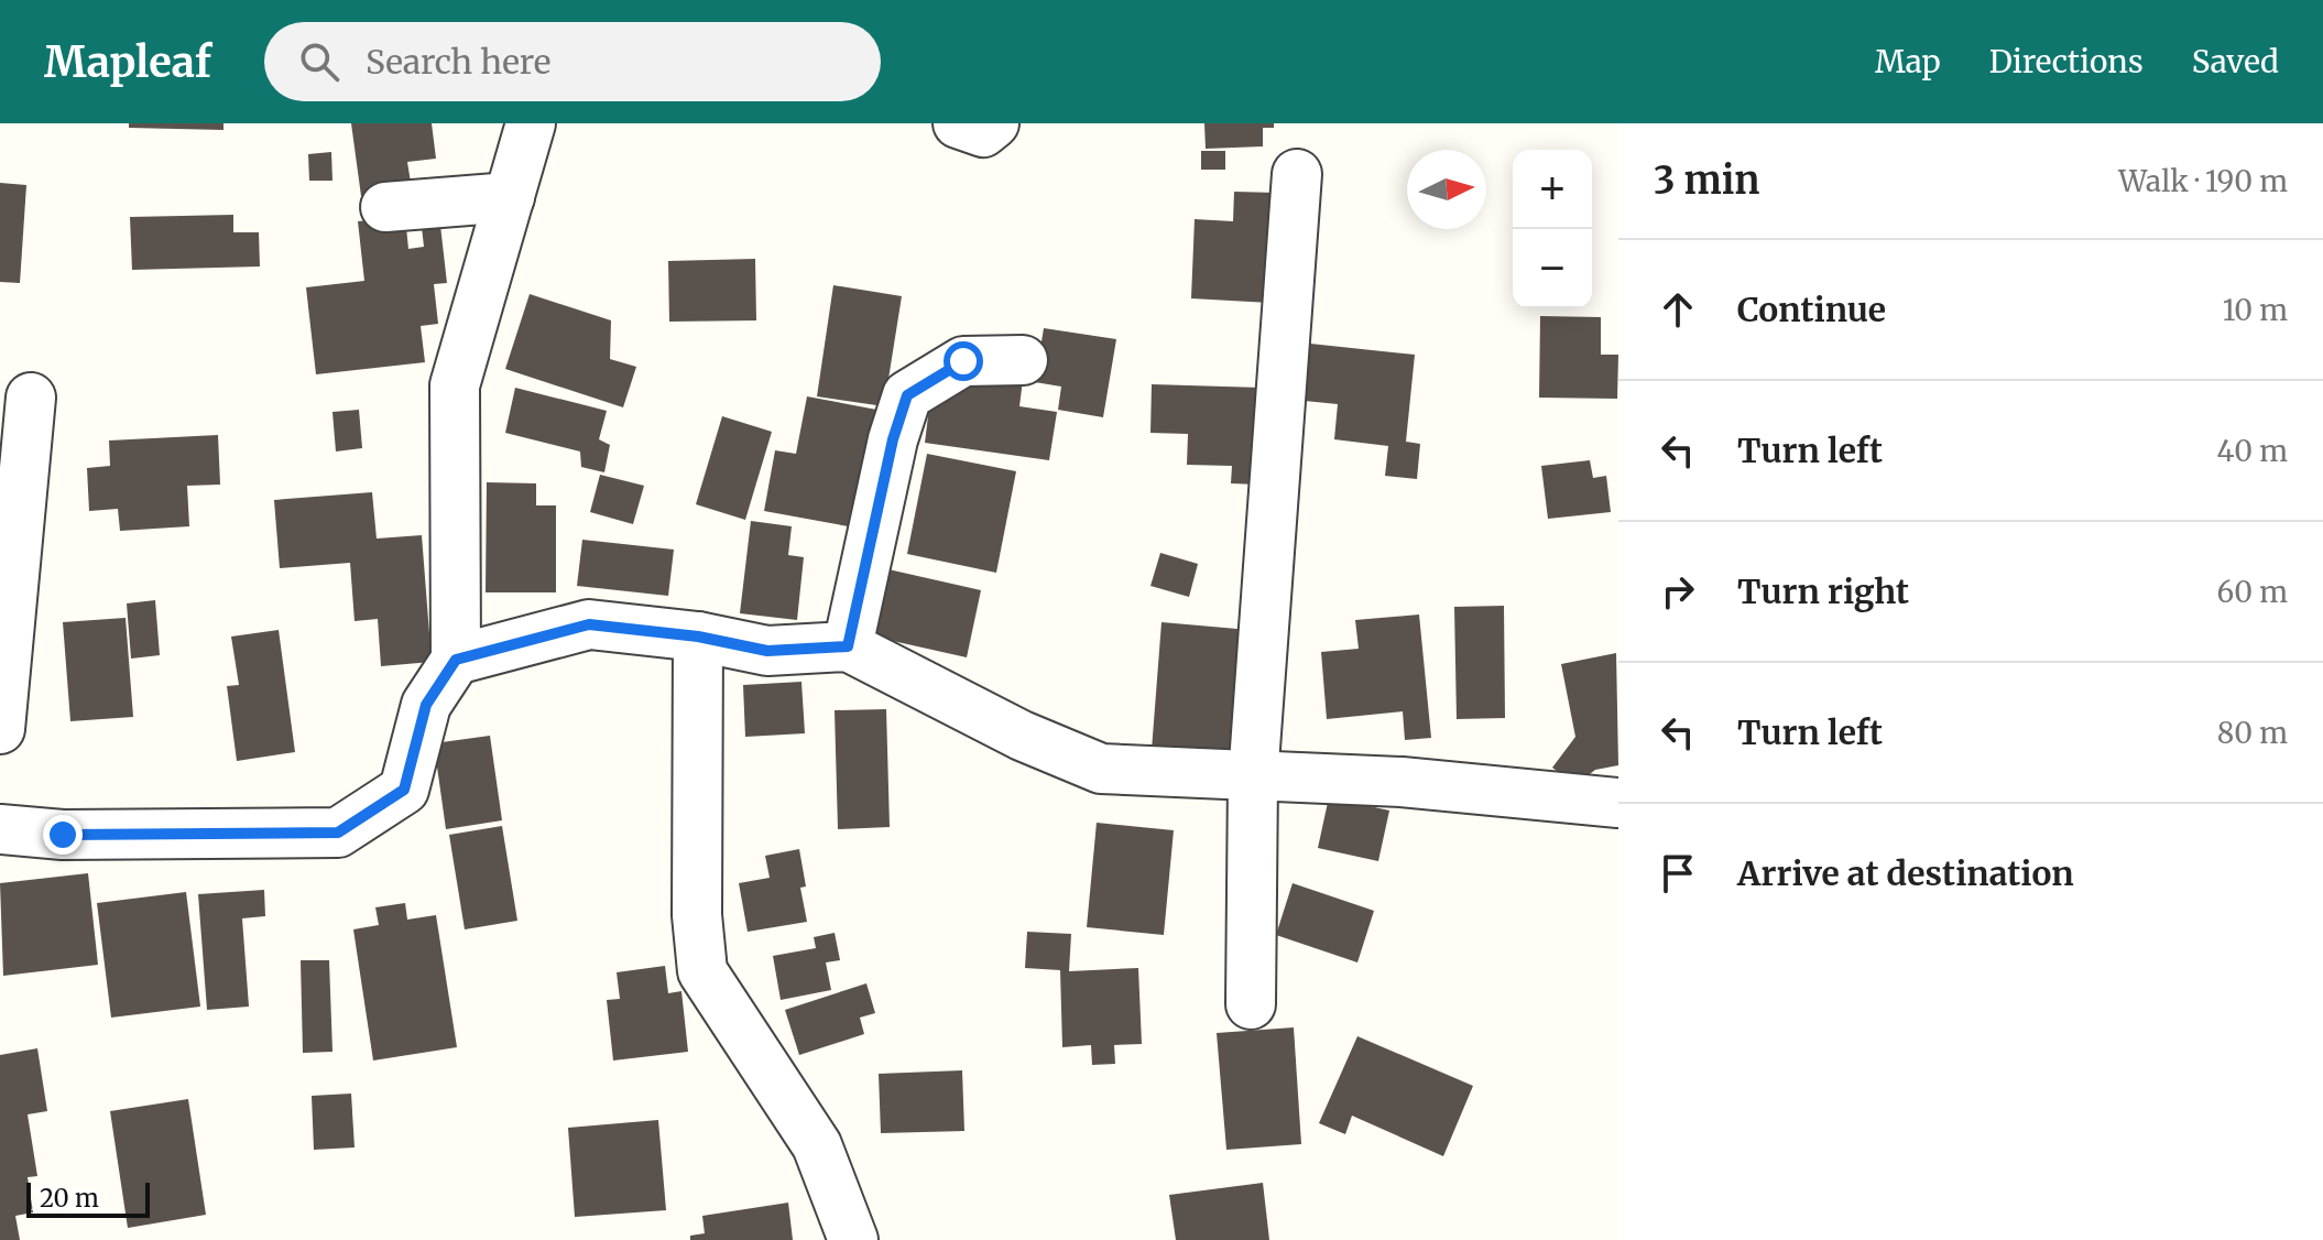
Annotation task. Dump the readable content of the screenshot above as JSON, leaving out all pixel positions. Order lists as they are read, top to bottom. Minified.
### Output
{"scale_bar":"20 m","north":"right","page":{"header":"Mapleaf","search":"Search here","nav":["Map","Directions","Saved"],"heading":["3 min","Walk · 190 m"],"map_buttons":["+","−"],"list":[["Continue","10 m"],["Turn left","40 m"],["Turn right","60 m"],["Turn left","80 m"],"Arrive at destination"],"scale":"20 m"}}
